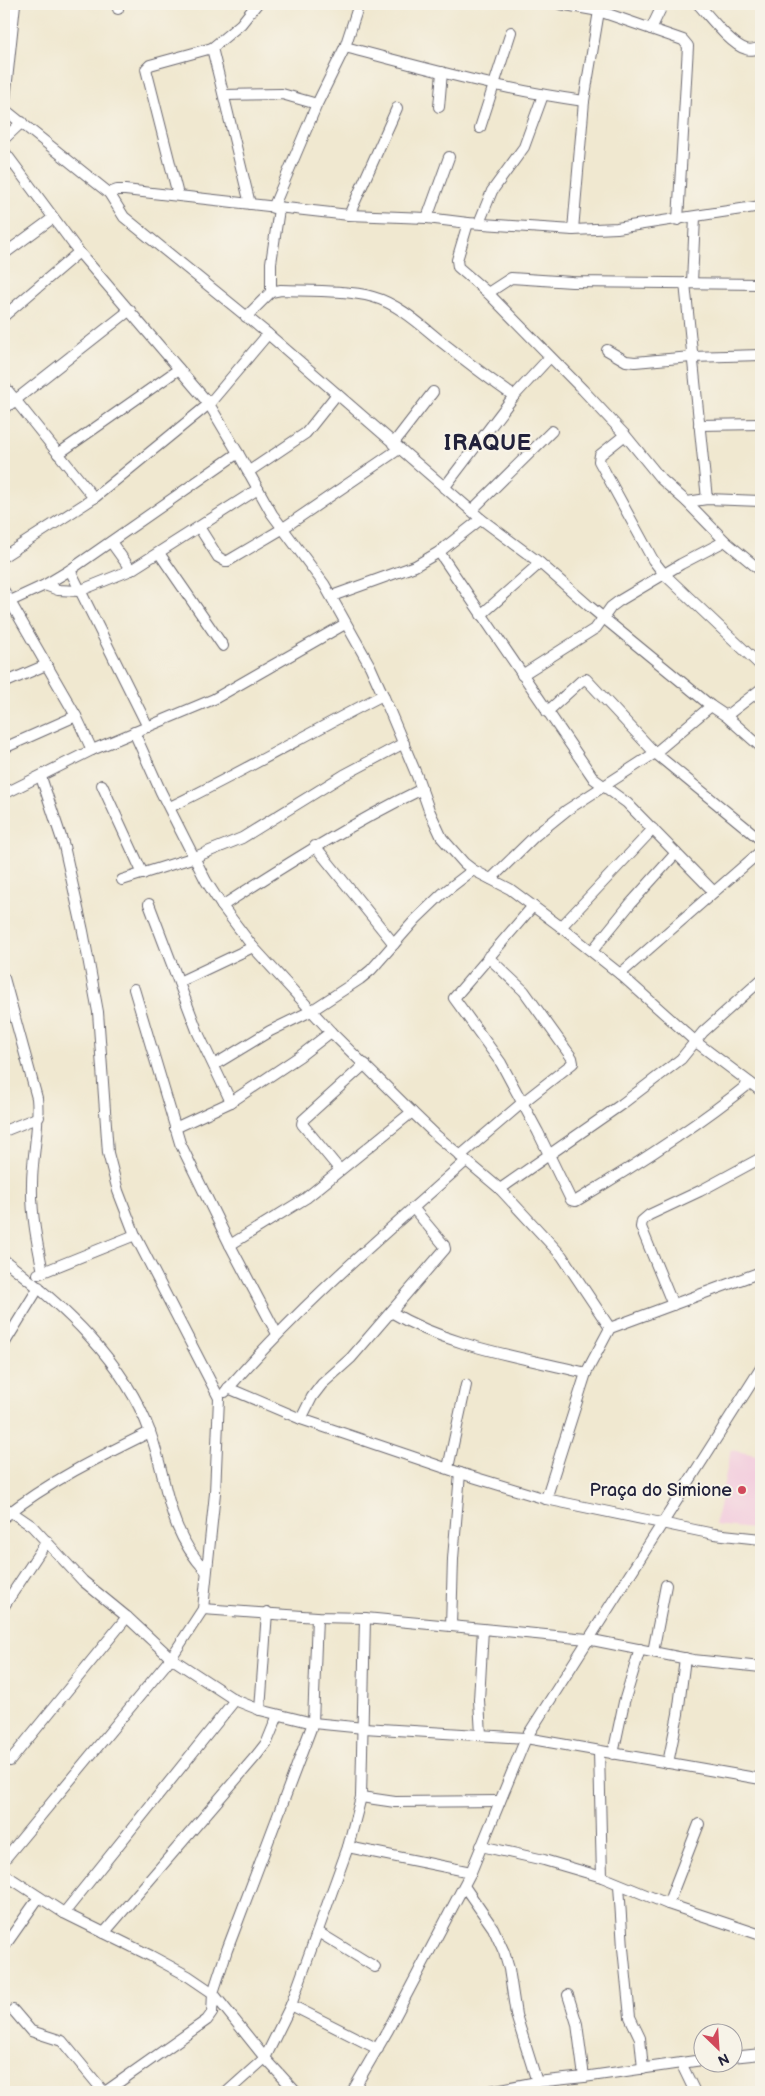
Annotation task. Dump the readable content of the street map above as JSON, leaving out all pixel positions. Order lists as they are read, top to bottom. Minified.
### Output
{"districts":["IRAQUE"],"places":["Praça do Simione"],"north":"bottom right"}
